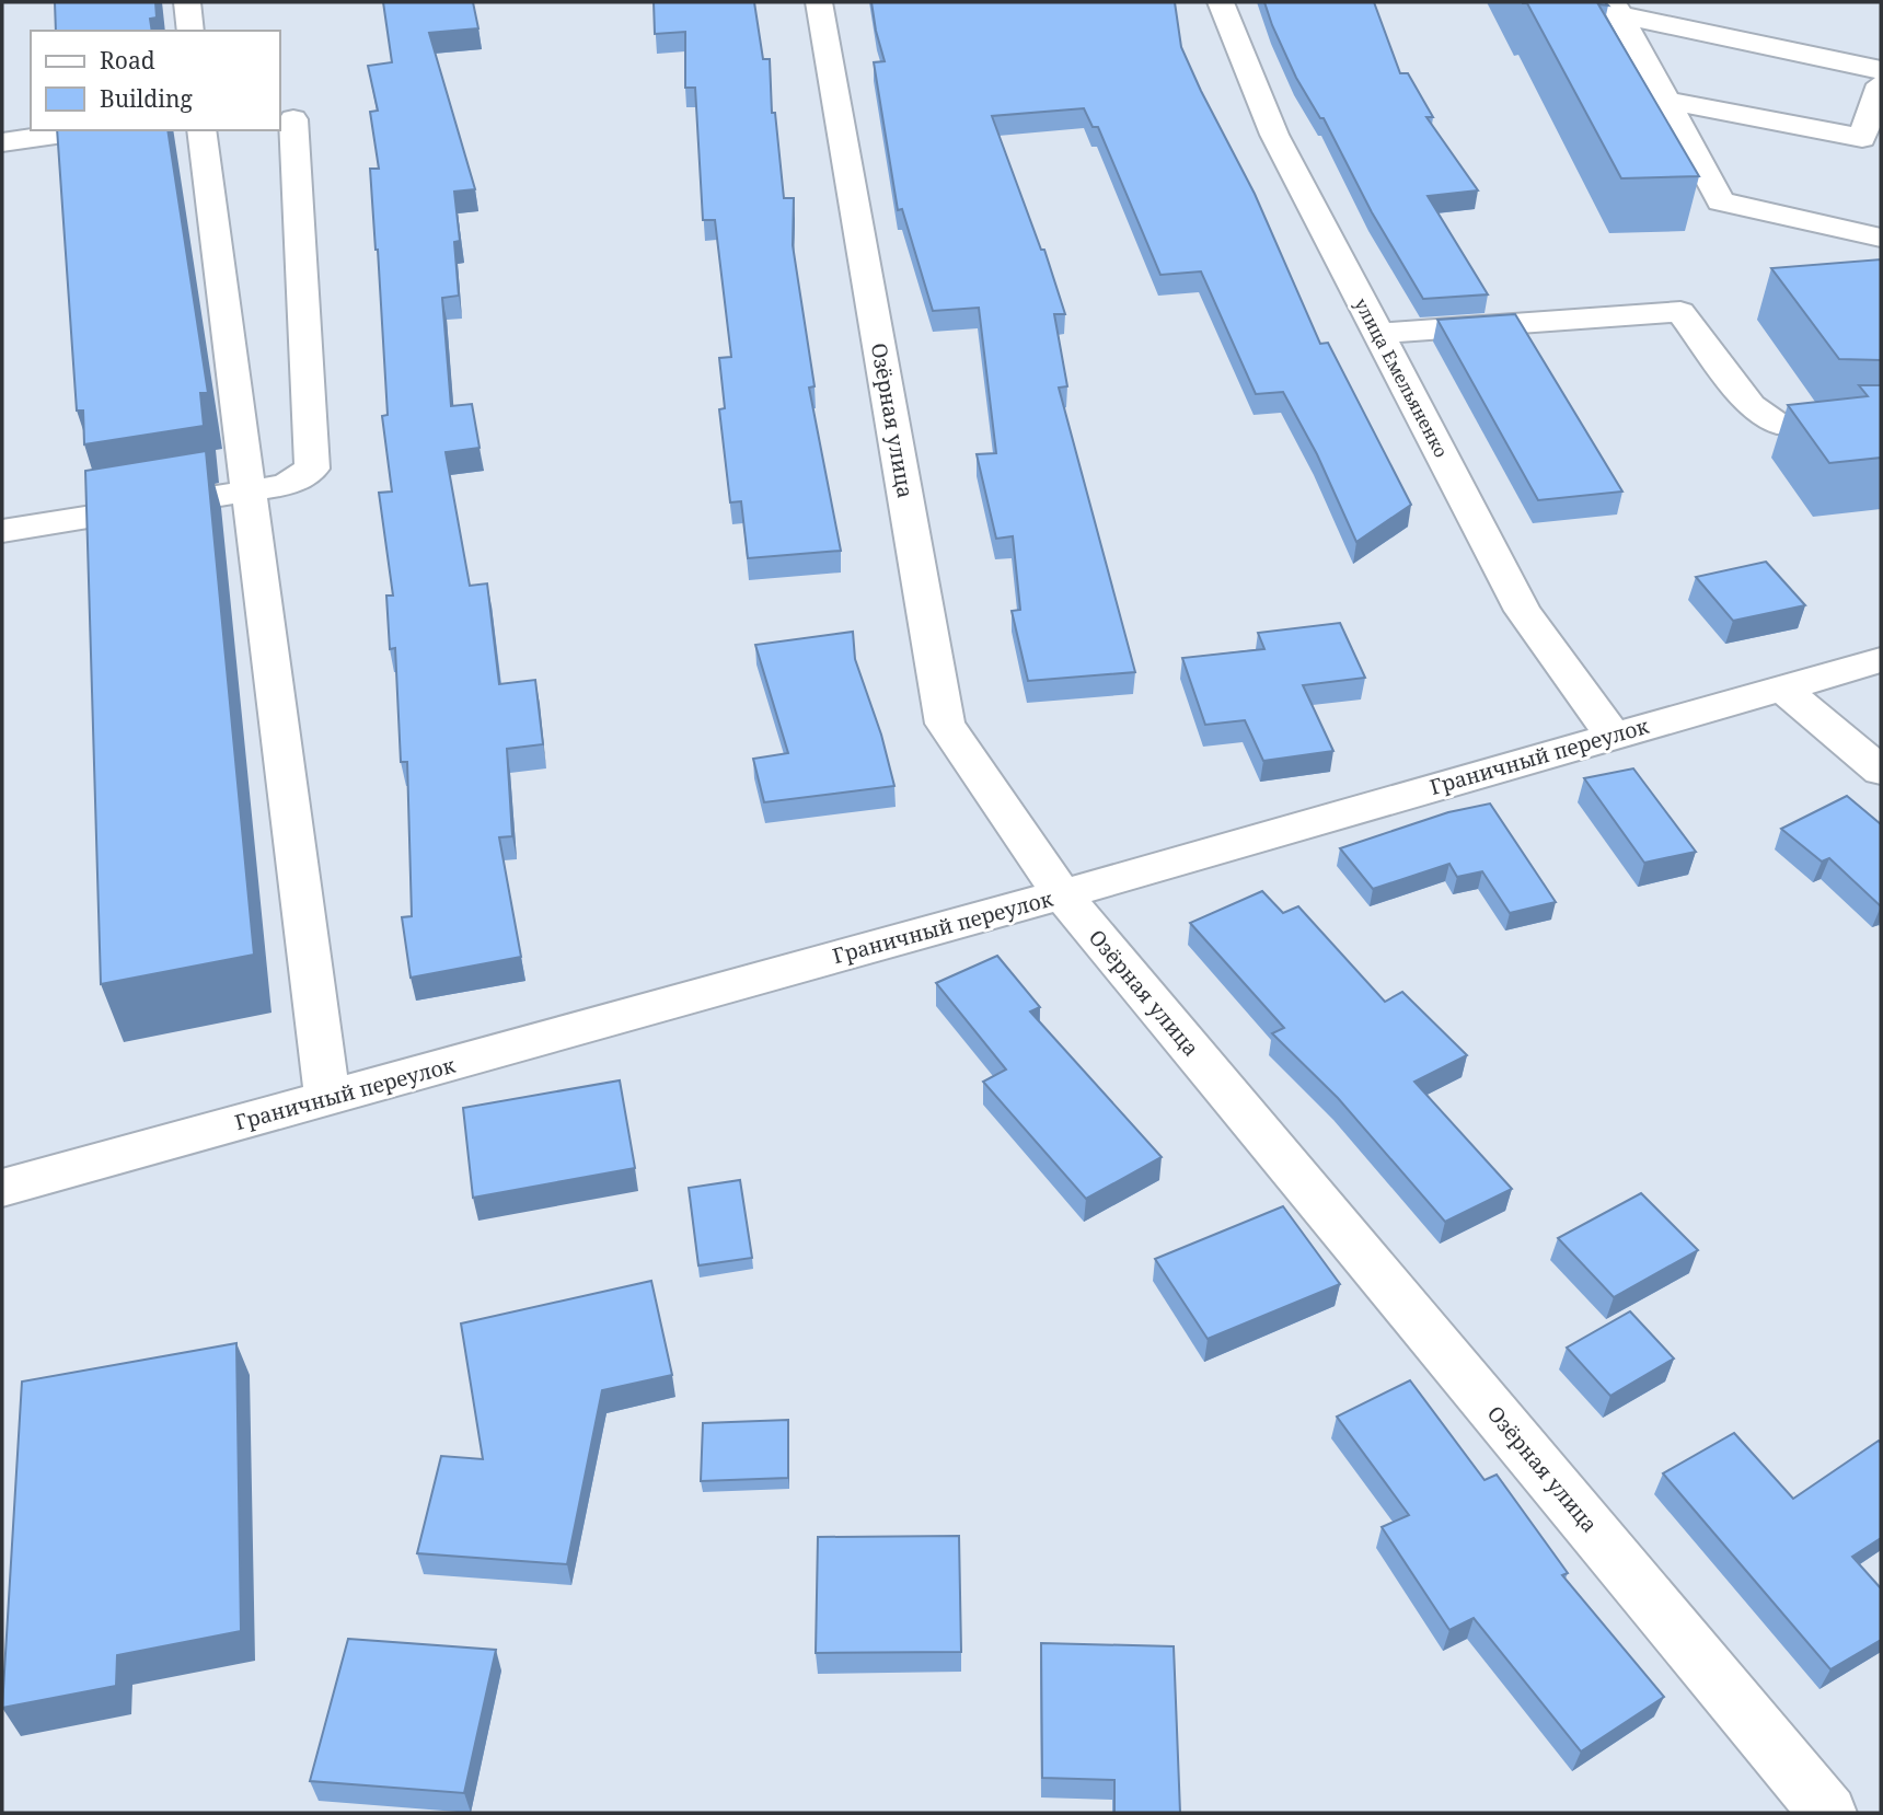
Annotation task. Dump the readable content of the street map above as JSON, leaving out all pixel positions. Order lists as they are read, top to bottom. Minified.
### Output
{"streets":{"street":["улица Емельяненко","Озёрная улица","Граничный переулок"]},"crossings":[["улица Емельяненко","Граничный переулок"],["Озёрная улица","Граничный переулок"]],"legend":["Road","Building"]}
